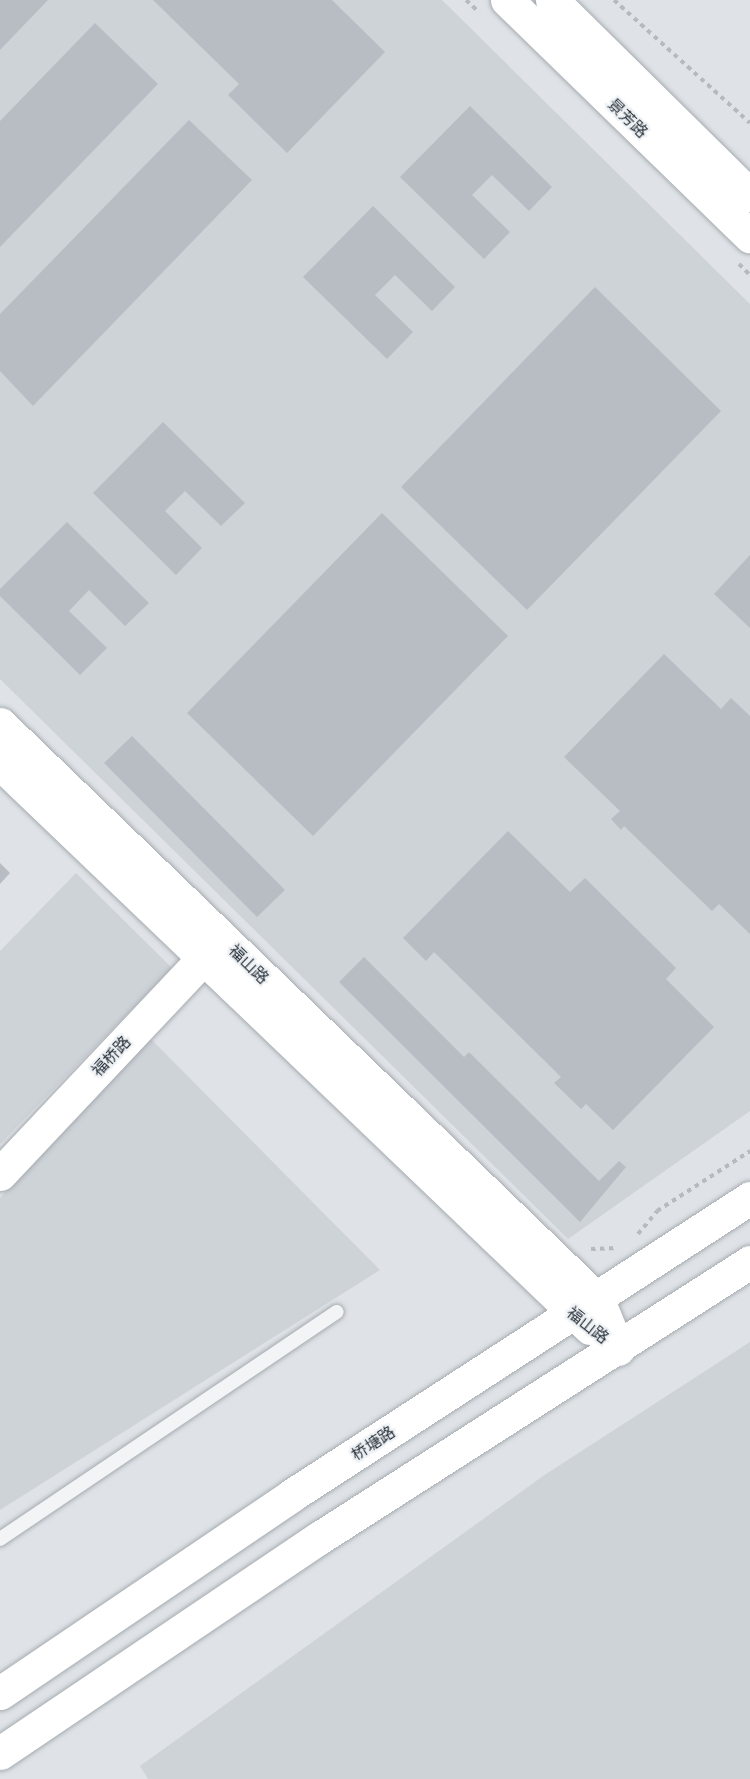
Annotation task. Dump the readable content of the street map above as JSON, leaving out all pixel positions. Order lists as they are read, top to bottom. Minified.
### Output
{"streets":{"street":["景芳路","福山路","福桥路","桥塘路"]},"crossings":[["福山路","福桥路"],["福山路","桥塘路"]]}
